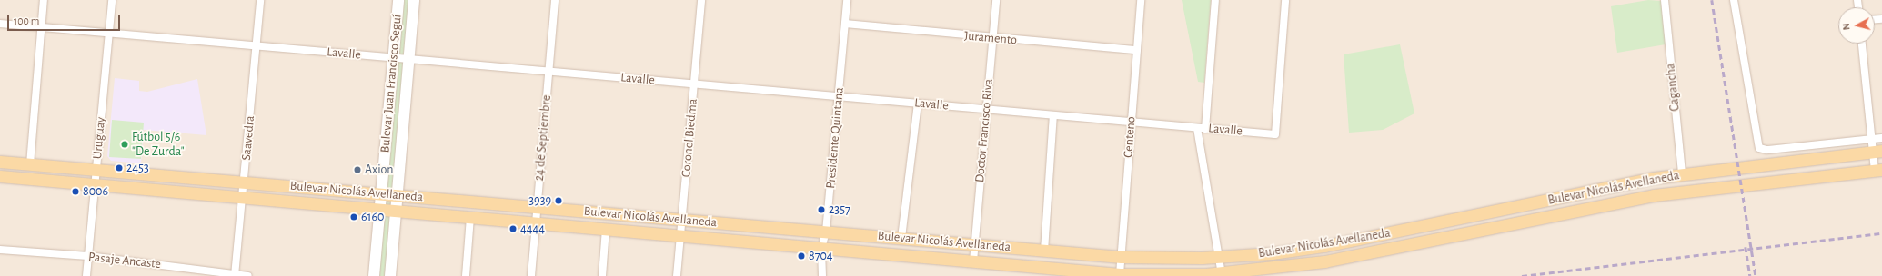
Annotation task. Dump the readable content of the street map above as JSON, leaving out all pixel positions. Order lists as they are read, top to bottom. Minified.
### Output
{"streets":{"main road":["Bulevar Juan Francisco Seguí","Bulevar Nicolás Avellaneda"],"street":["Juramento","Lavalle","Cagancha","Doctor Francisco Riva","Centeno","Uruguay","Saavedra","24 de Septiembre","Coronel Biedma","Presidente Quintana","Pasaje Ancaste"]},"crossings":[["Juramento","Doctor Francisco Riva"],["Juramento","Centeno"],["Juramento","Presidente Quintana"],["Lavalle","Bulevar Juan Francisco Seguí"],["Lavalle","Doctor Francisco Riva"],["Lavalle","Centeno"],["Lavalle","Uruguay"],["Lavalle","Saavedra"],["Lavalle","24 de Septiembre"],["Lavalle","Coronel Biedma"],["Lavalle","Presidente Quintana"],["Bulevar Juan Francisco Seguí","Bulevar Nicolás Avellaneda"],["Cagancha","Bulevar Nicolás Avellaneda"],["Doctor Francisco Riva","Bulevar Nicolás Avellaneda"],["Centeno","Bulevar Nicolás Avellaneda"],["Uruguay","Bulevar Nicolás Avellaneda"],["Uruguay","Pasaje Ancaste"],["Saavedra","Bulevar Nicolás Avellaneda"],["Saavedra","Pasaje Ancaste"],["24 de Septiembre","Bulevar Nicolás Avellaneda"],["Coronel Biedma","Bulevar Nicolás Avellaneda"],["Presidente Quintana","Bulevar Nicolás Avellaneda"]],"places":["Fútbol 5/6 \"De Zurda\"","2453","Axion","8006","3939","2357","6160","4444","8704"],"scale_bar":"100 m","north":"left"}
